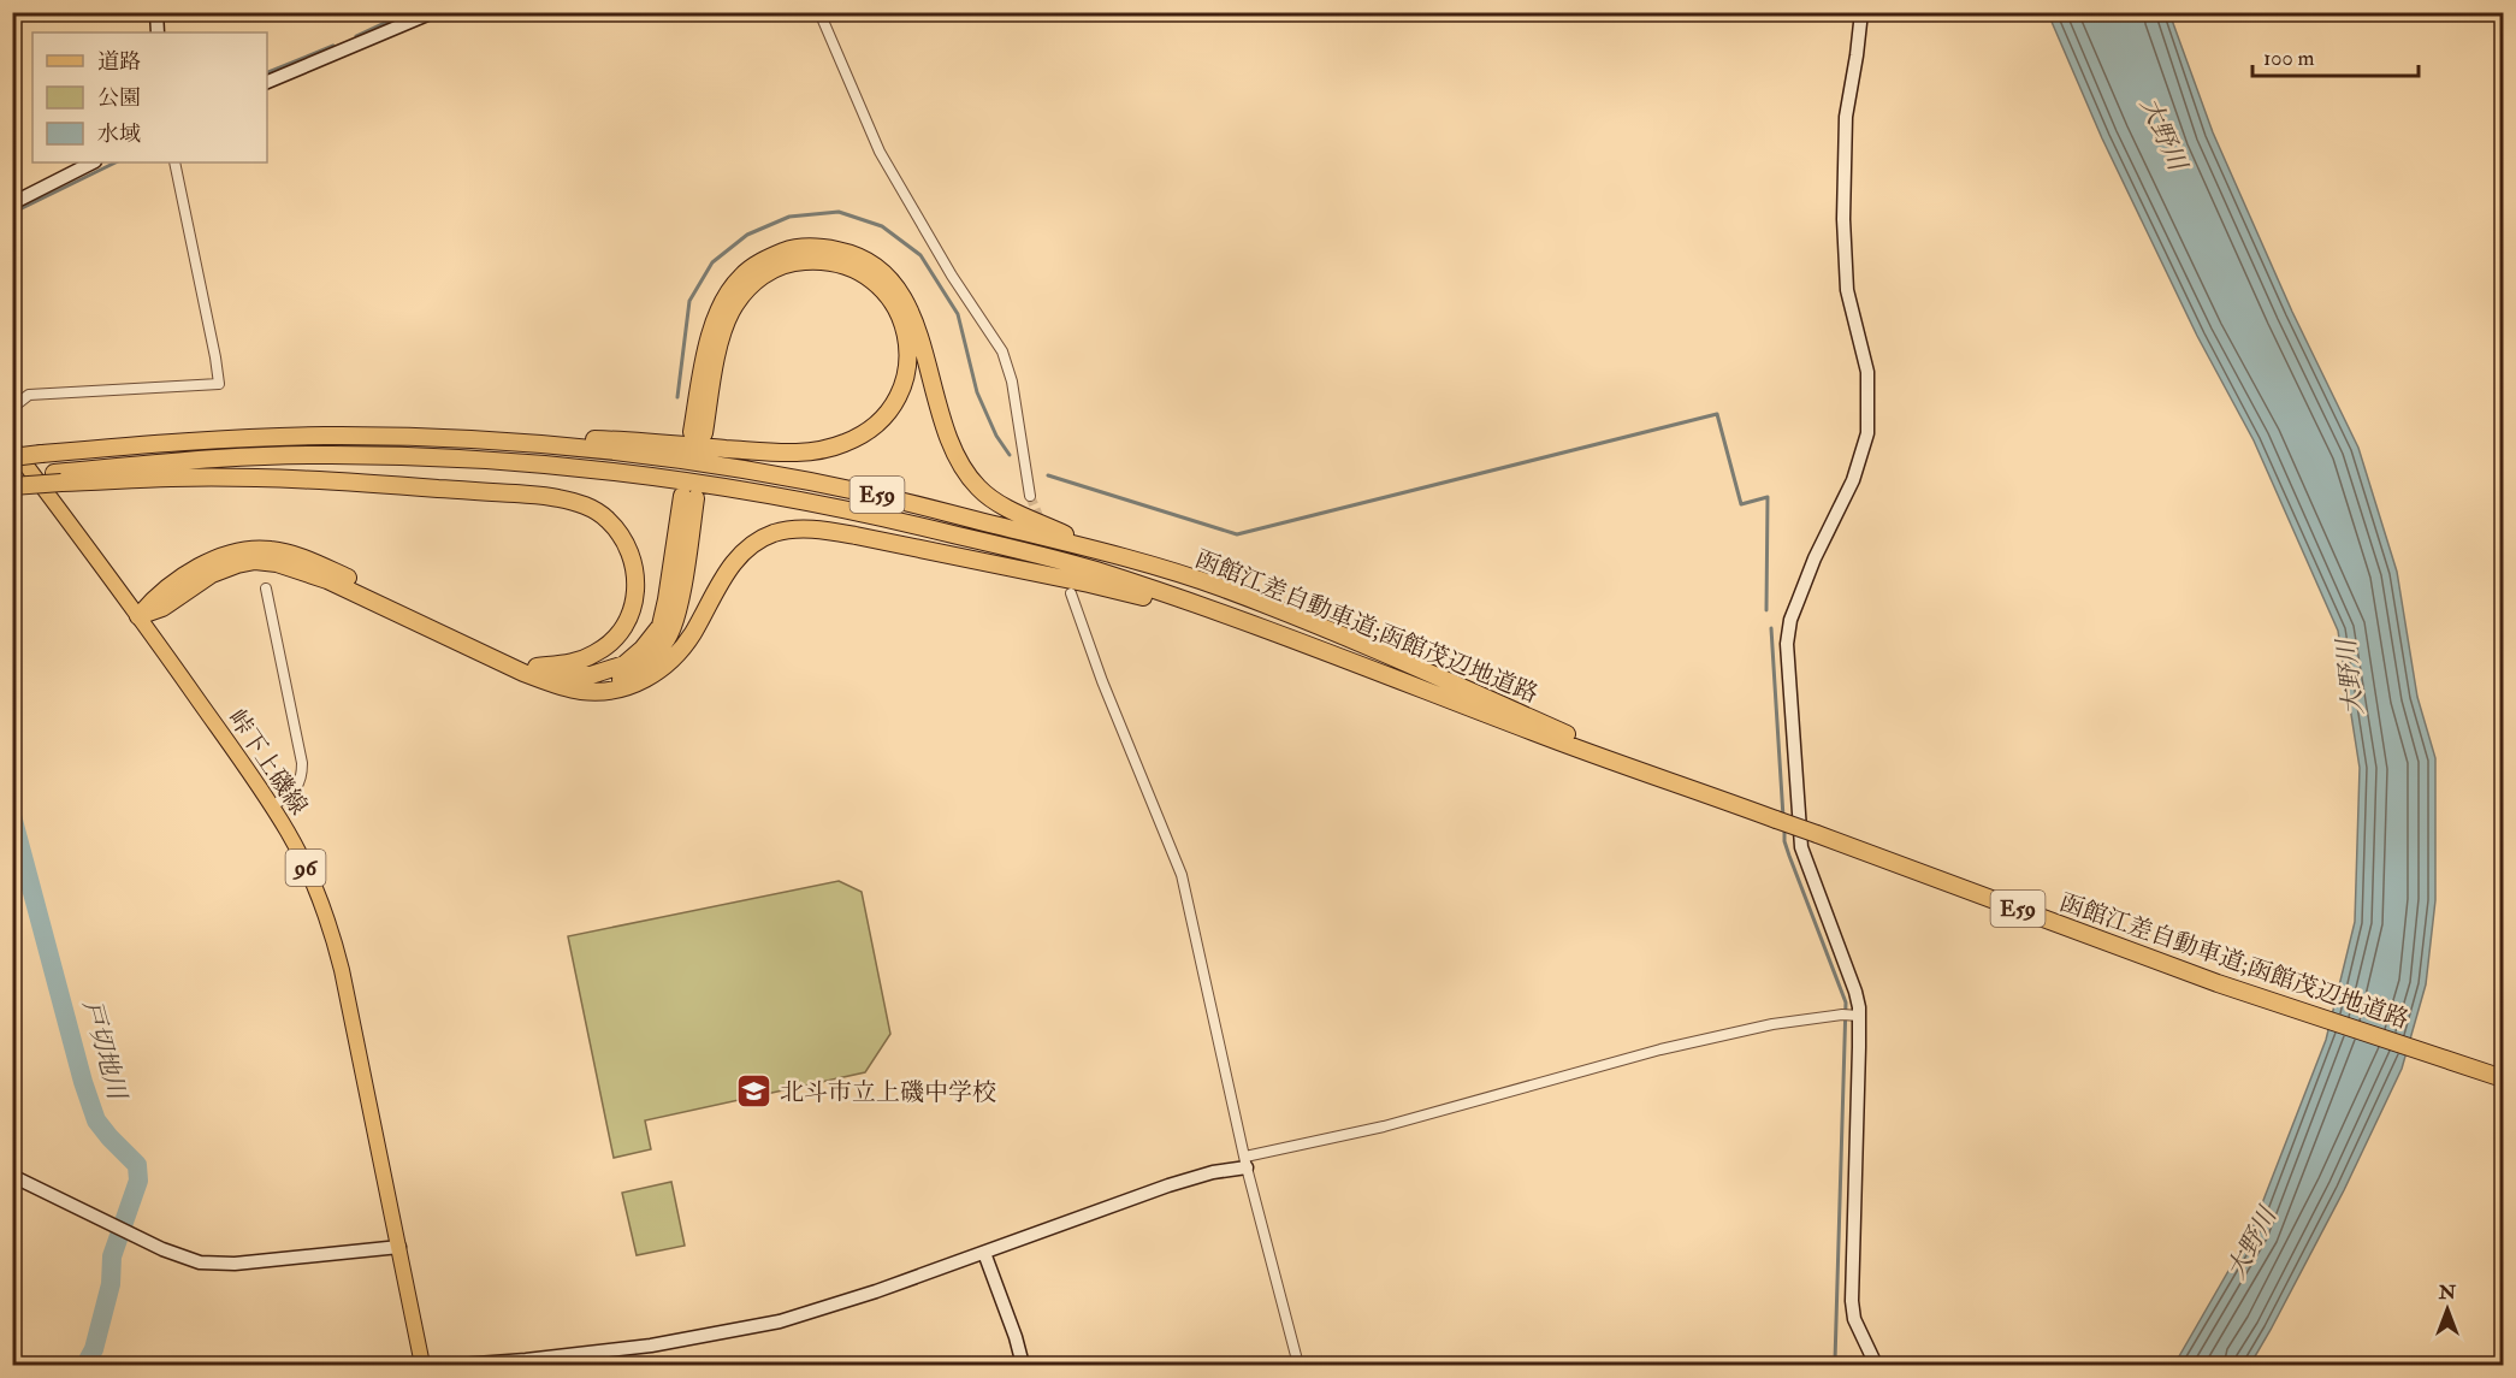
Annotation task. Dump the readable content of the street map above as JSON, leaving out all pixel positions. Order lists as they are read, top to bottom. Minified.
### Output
{"streets":{"highway":["E59","函館江差自動車道;函館茂辺地道路"],"main road":["峠下上磯線","96"]},"water":["大野川","戸切地川"],"places":{"school or university":["北斗市立上磯中学校"]},"legend":["道路","公園","水域"],"scale_bar":"100 m","north":"top"}
